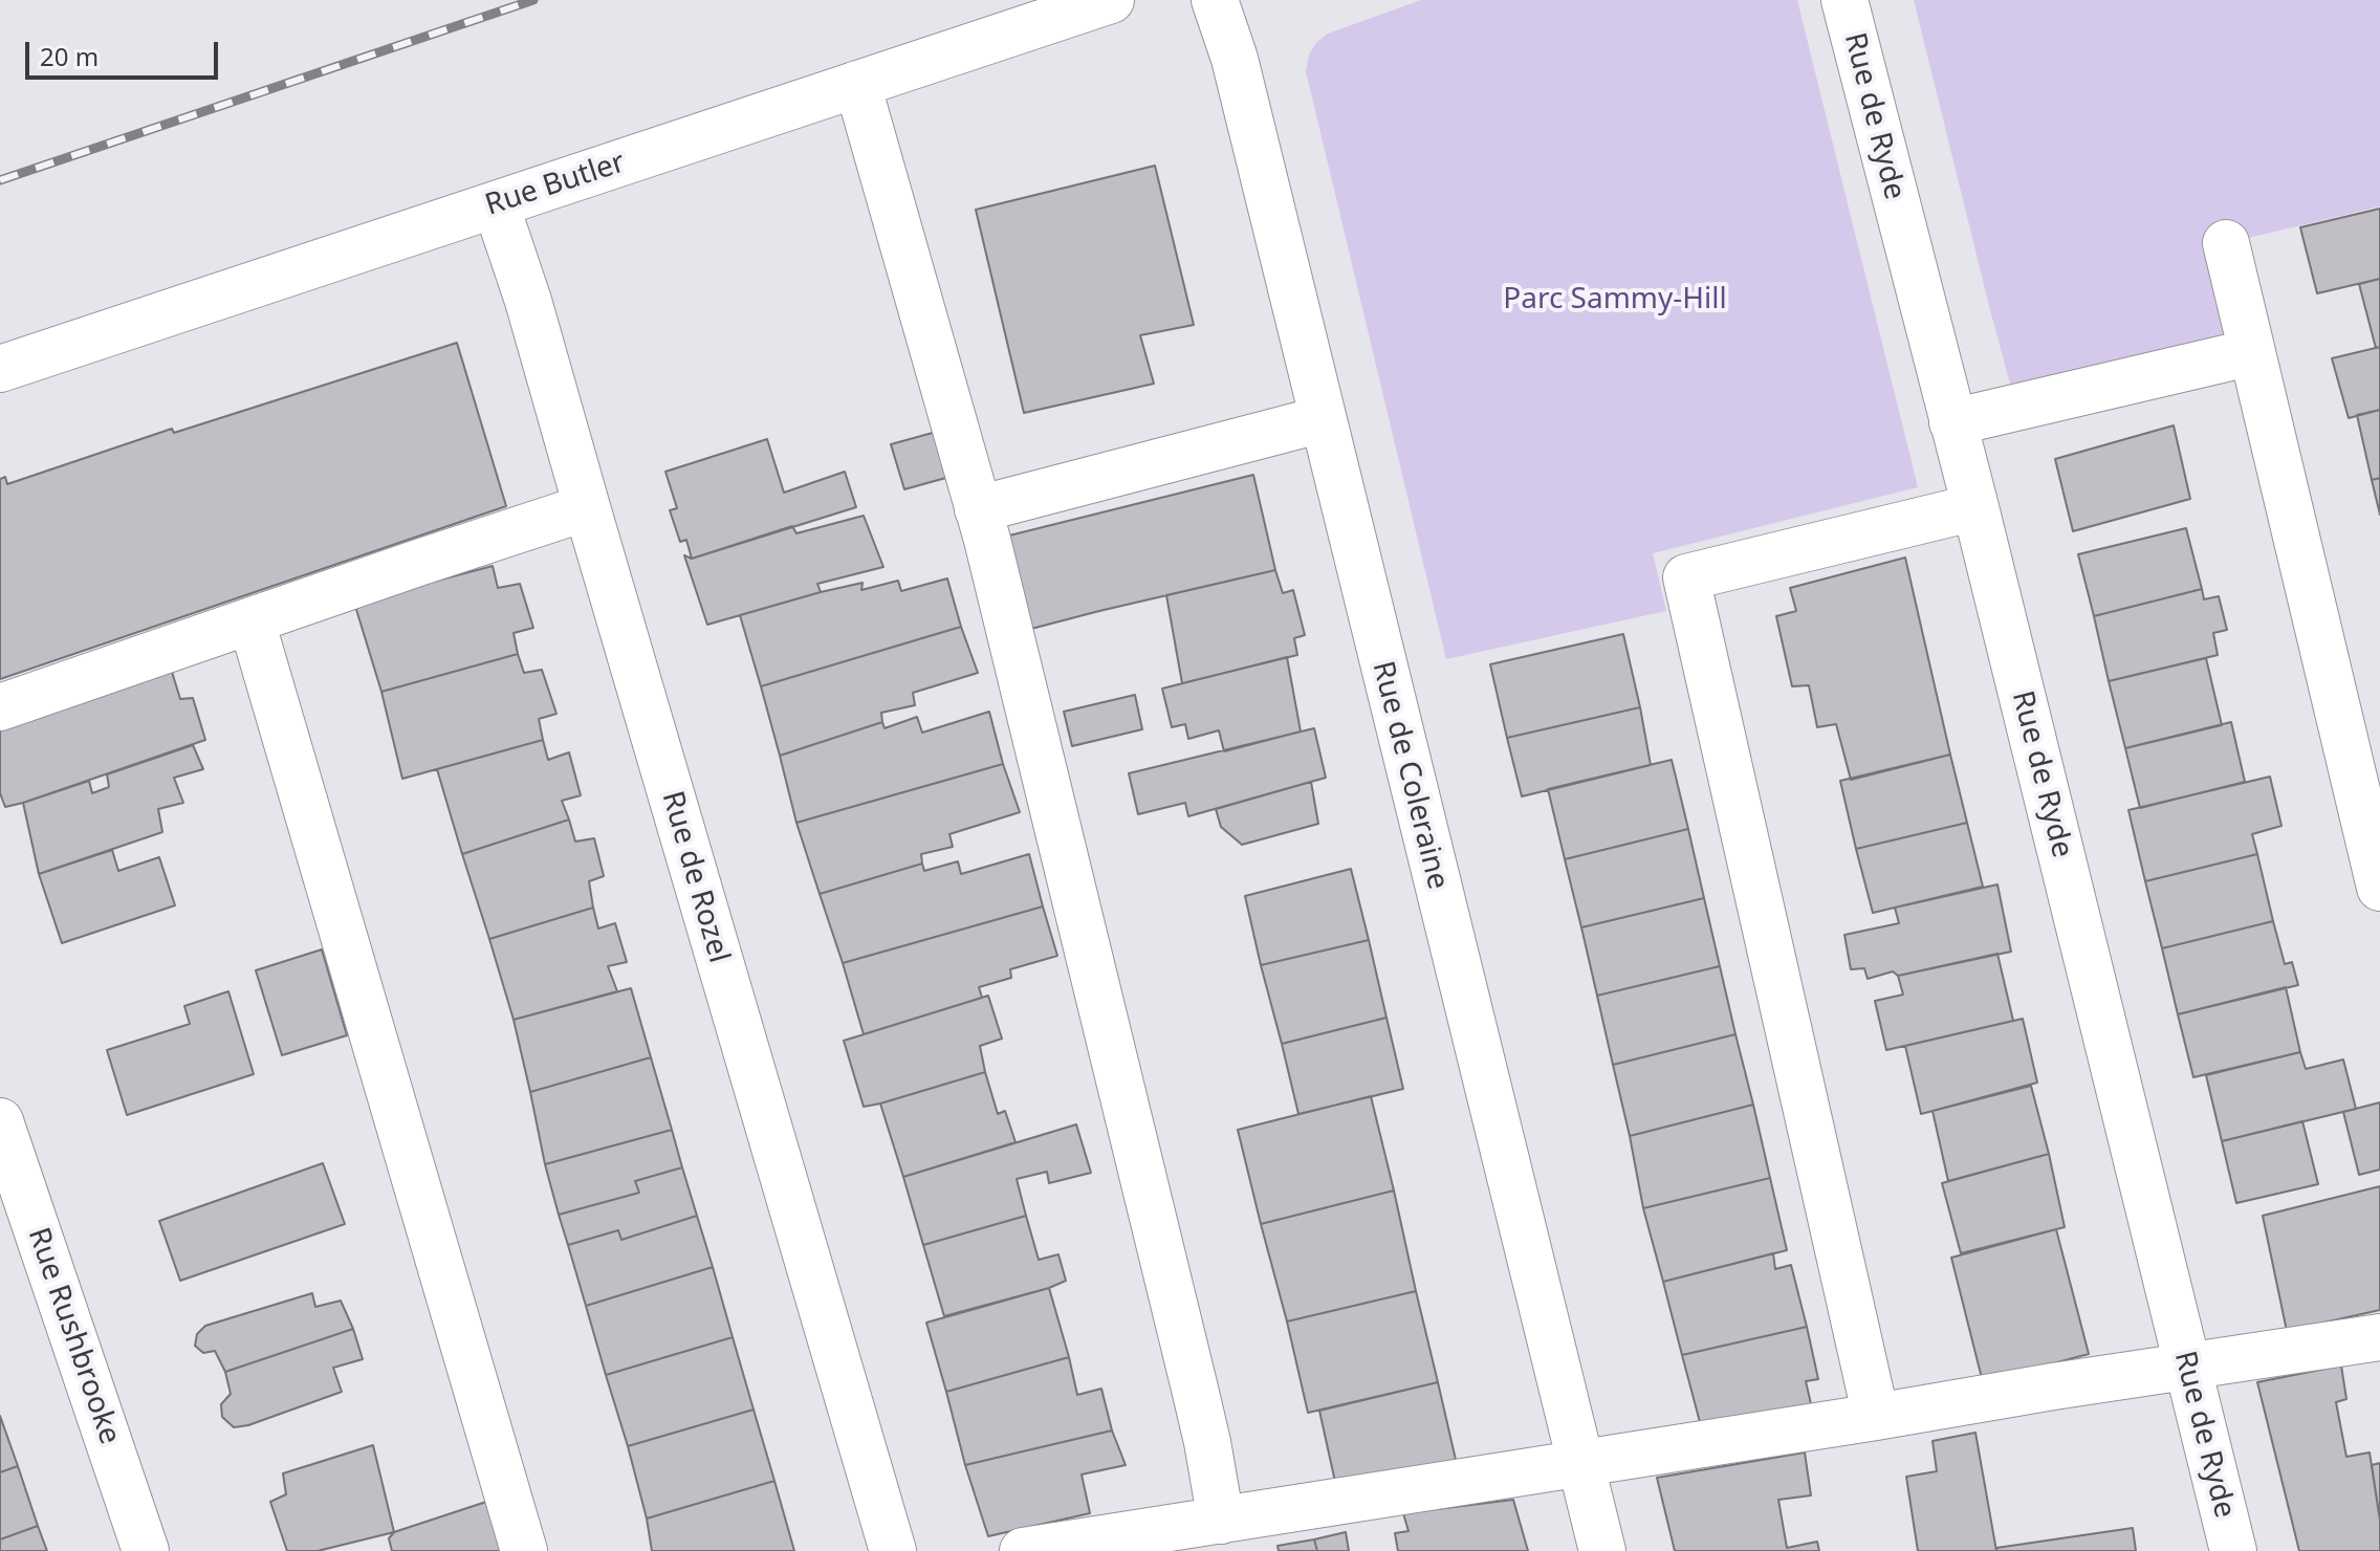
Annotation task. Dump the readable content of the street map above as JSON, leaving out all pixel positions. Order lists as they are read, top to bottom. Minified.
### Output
{"streets":{"street":["Rue de Ryde","Rue Butler","Rue de Coleraine","Rue de Rozel","Rue Rushbrooke"]},"crossings":[["Rue Butler","Rue de Rozel"]],"parks":["Parc Sammy-Hill"],"scale_bar":"20 m"}
